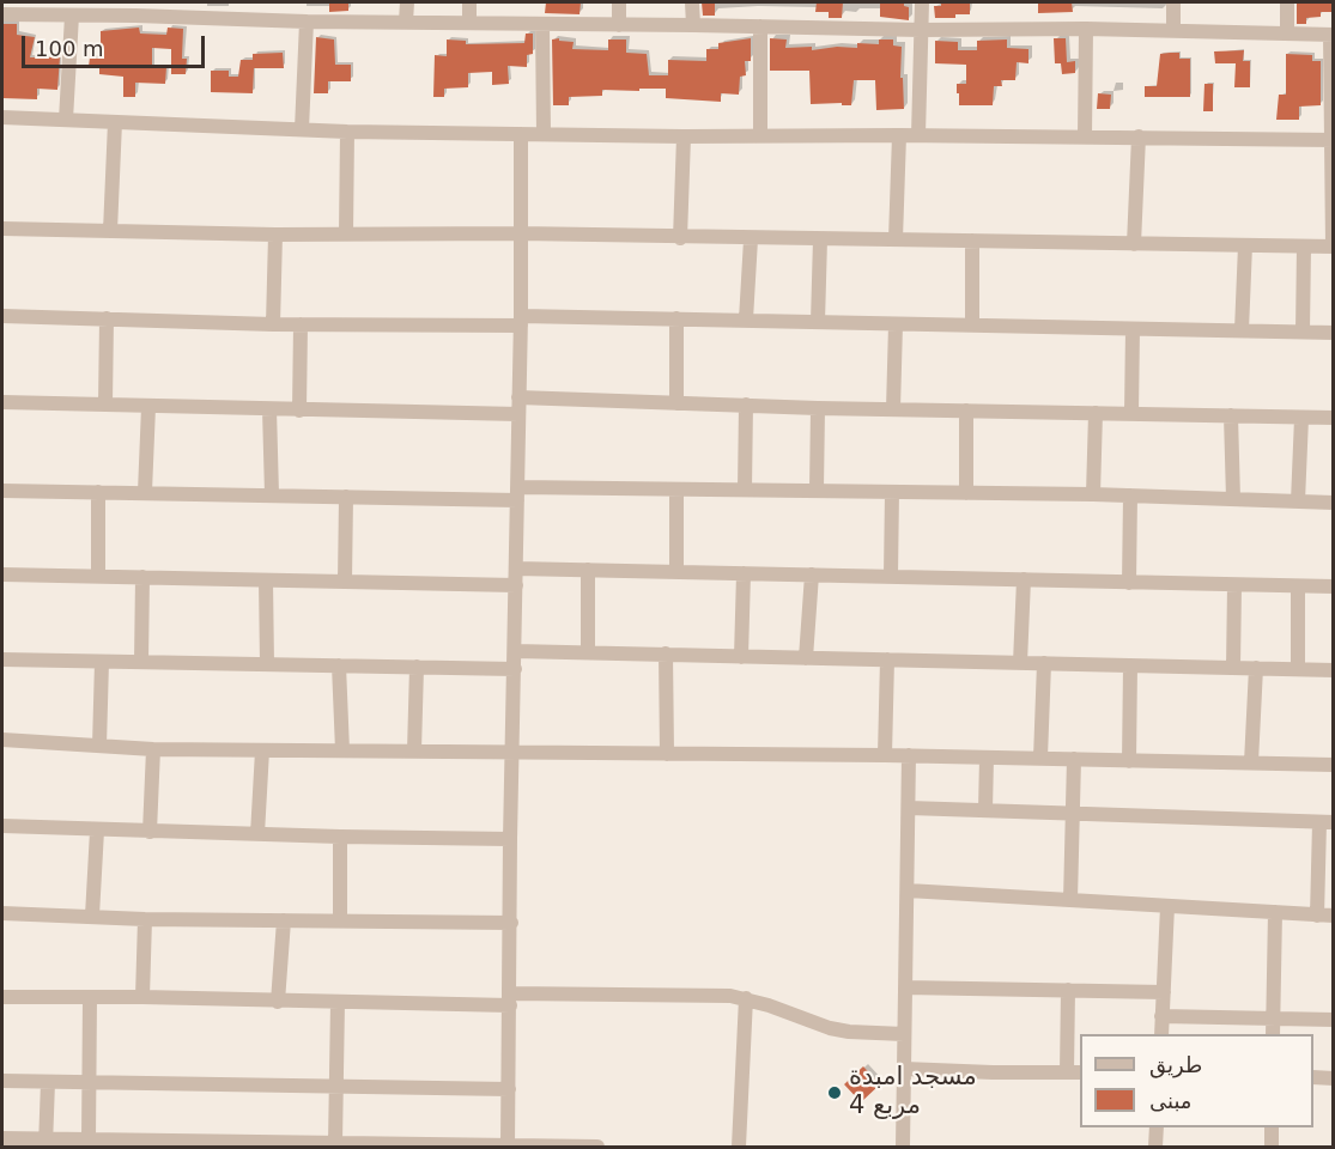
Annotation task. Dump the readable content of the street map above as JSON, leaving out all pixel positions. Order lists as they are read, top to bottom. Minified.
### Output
{"places":["مسجد امبدة مربع 4"],"legend":["طريق","مبنى"],"scale_bar":"100 m"}
